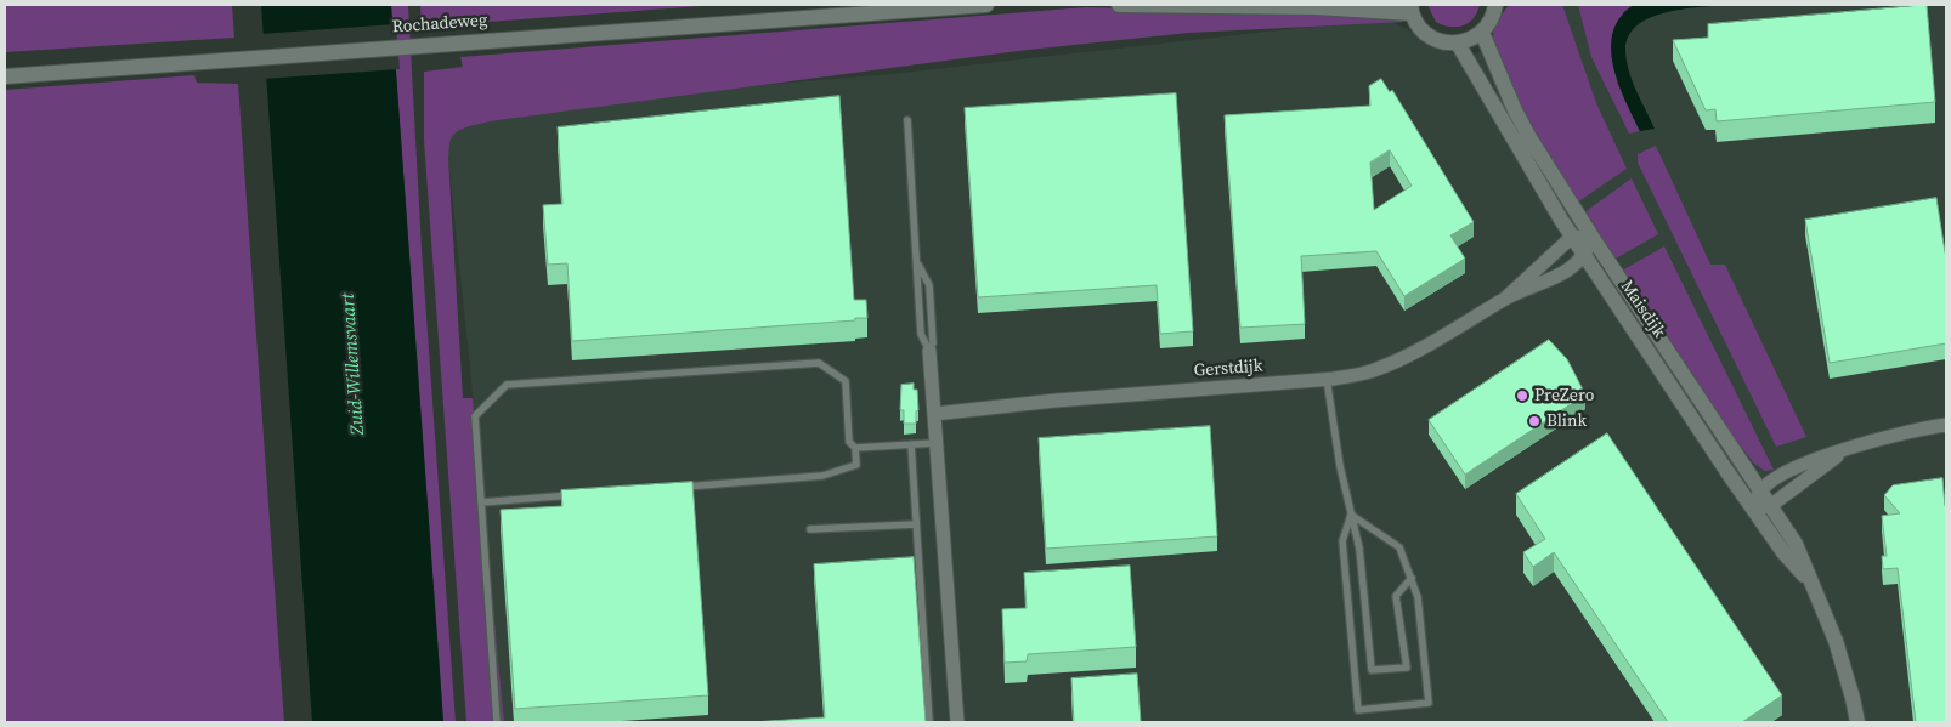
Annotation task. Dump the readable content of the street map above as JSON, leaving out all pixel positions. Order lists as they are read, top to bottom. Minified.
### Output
{"streets":{"street":["Rochadeweg","Maisdijk","Gerstdijk"]},"crossings":[["Maisdijk","Gerstdijk"]],"water":["Zuid-Willemsvaart"],"places":["PreZero","Blink"]}
